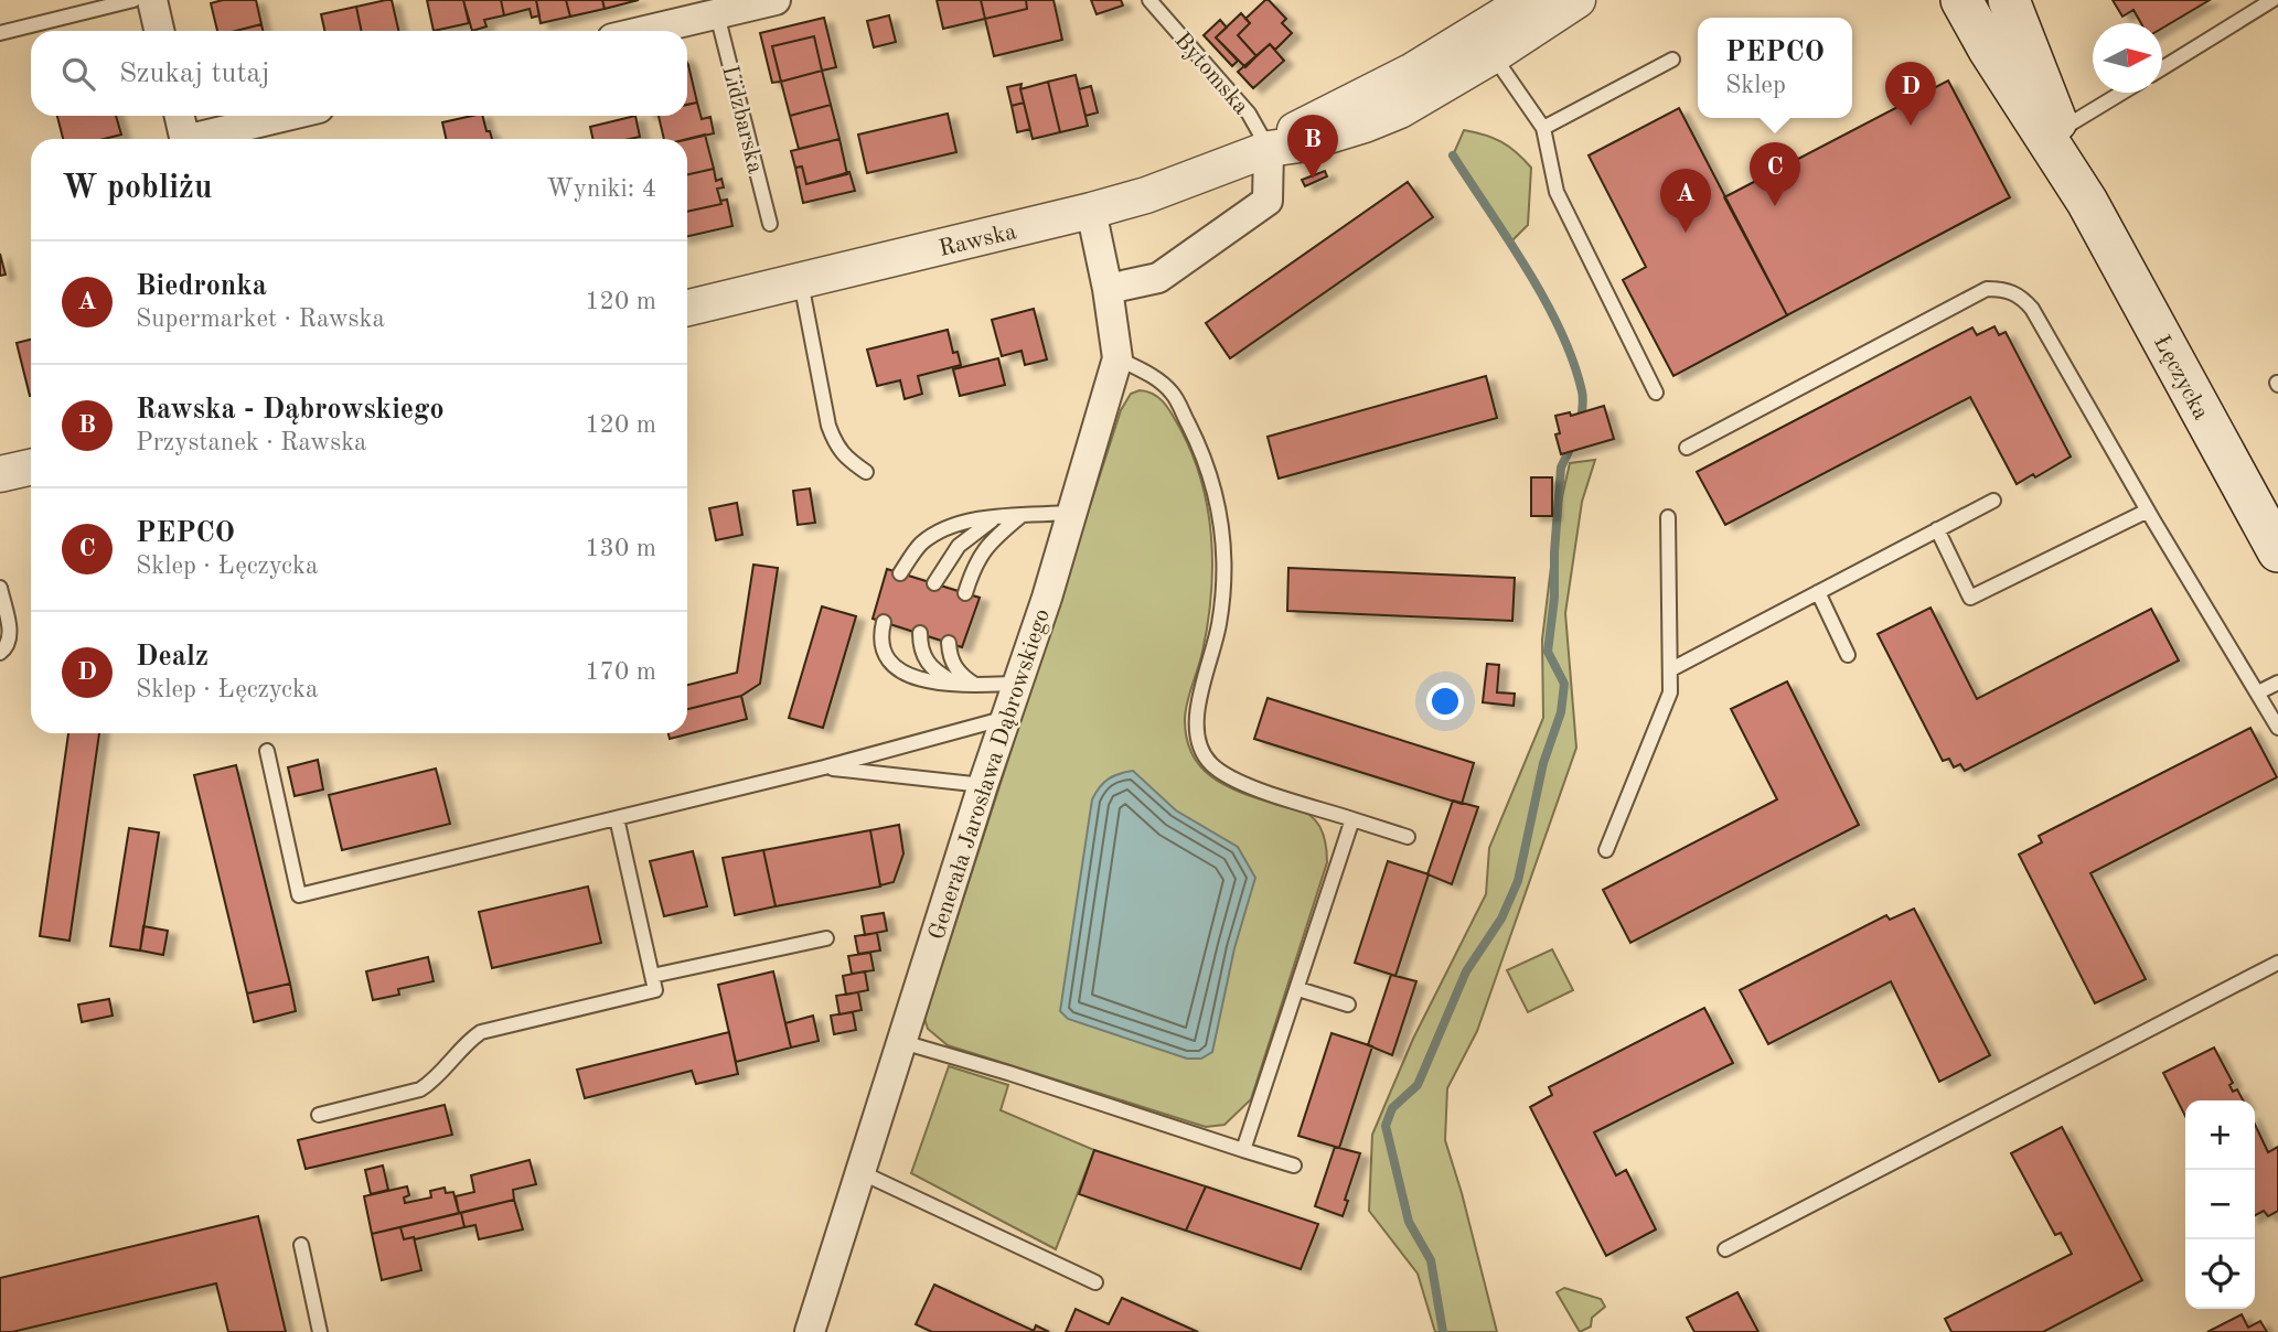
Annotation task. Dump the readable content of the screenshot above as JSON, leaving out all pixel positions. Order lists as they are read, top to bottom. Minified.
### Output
{"streets":{"main road":["Łęczycka"],"street":["Rawska","Generała Jarosława Dąbrowskiego"],"lane":["Bytomska","Lidzbarska"]},"crossings":[["Bytomska","Rawska"],["Rawska","Generała Jarosława Dąbrowskiego"]],"north":"right","page":{"popup":["PEPCO","Sklep"],"search":"Szukaj tutaj","pins":["D","B","C","A"],"heading":["W pobliżu","Wyniki: 4"],"list":[{"mark":"A","name":"Biedronka","note":"Supermarket · Rawska","value":"120 m"},{"mark":"B","name":"Rawska - Dąbrowskiego","note":"Przystanek · Rawska","value":"120 m"},{"mark":"C","name":"PEPCO","note":"Sklep · Łęczycka","value":"130 m"},{"mark":"D","name":"Dealz","note":"Sklep · Łęczycka","value":"170 m"}],"map_buttons":["+","−"]}}
